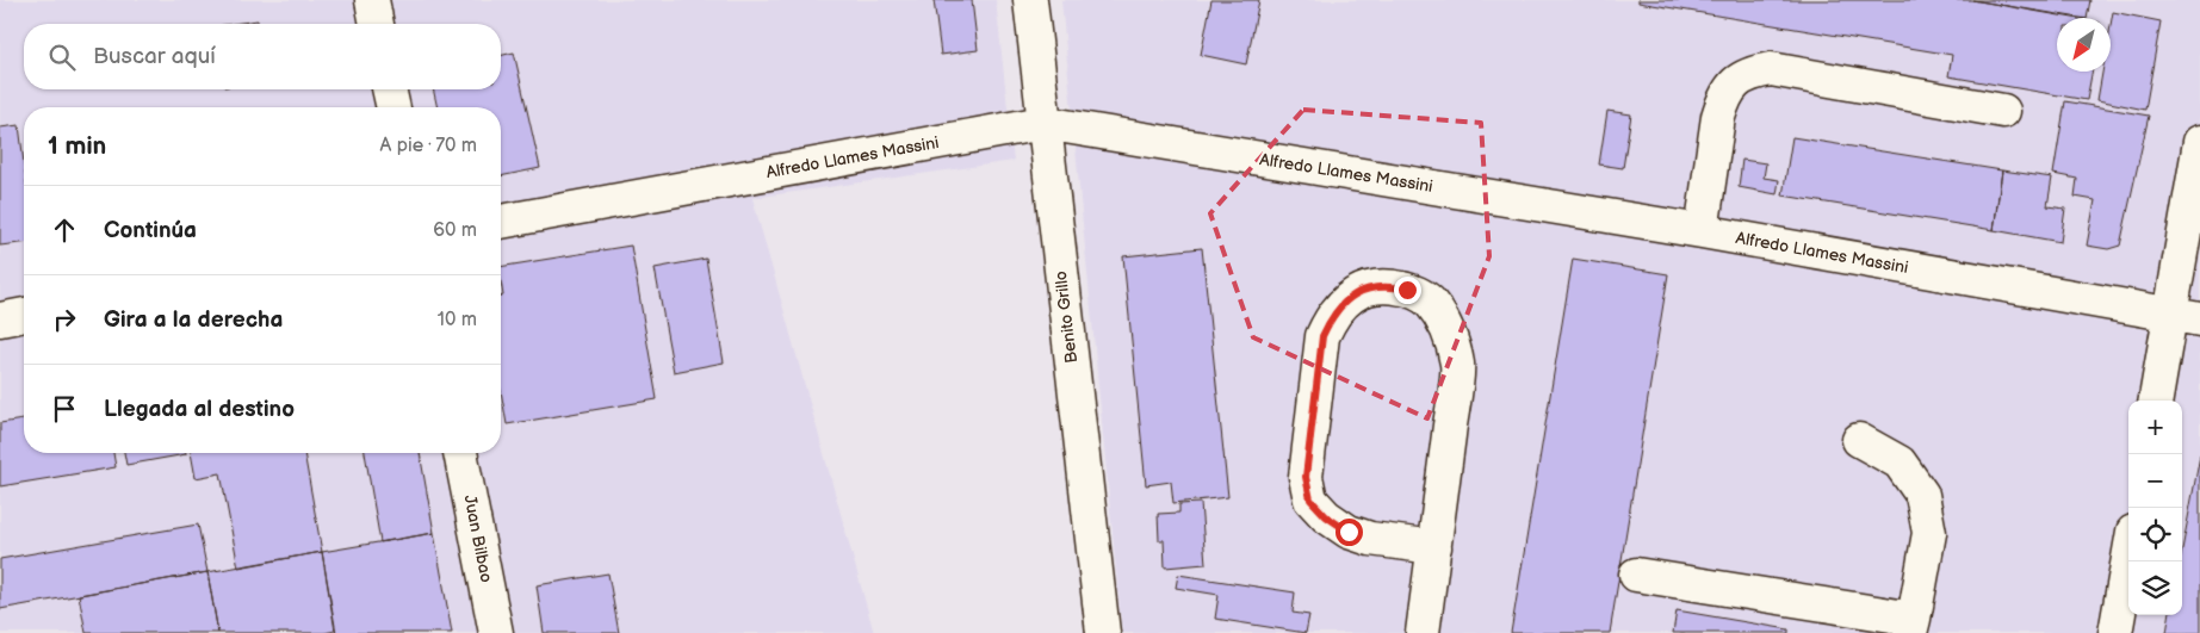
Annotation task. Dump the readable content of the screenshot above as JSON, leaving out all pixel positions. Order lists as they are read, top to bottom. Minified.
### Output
{"streets":{"street":["Alfredo Llames Massini","Benito Grillo","Juan Bilbao"]},"crossings":[["Alfredo Llames Massini","Benito Grillo"]],"north":"bottom left","page":{"search":"Buscar aquí","heading":["1 min","A pie · 70 m"],"list":[["Continúa","60 m"],["Gira a la derecha","10 m"],"Llegada al destino"],"map_buttons":["+","−"]}}
